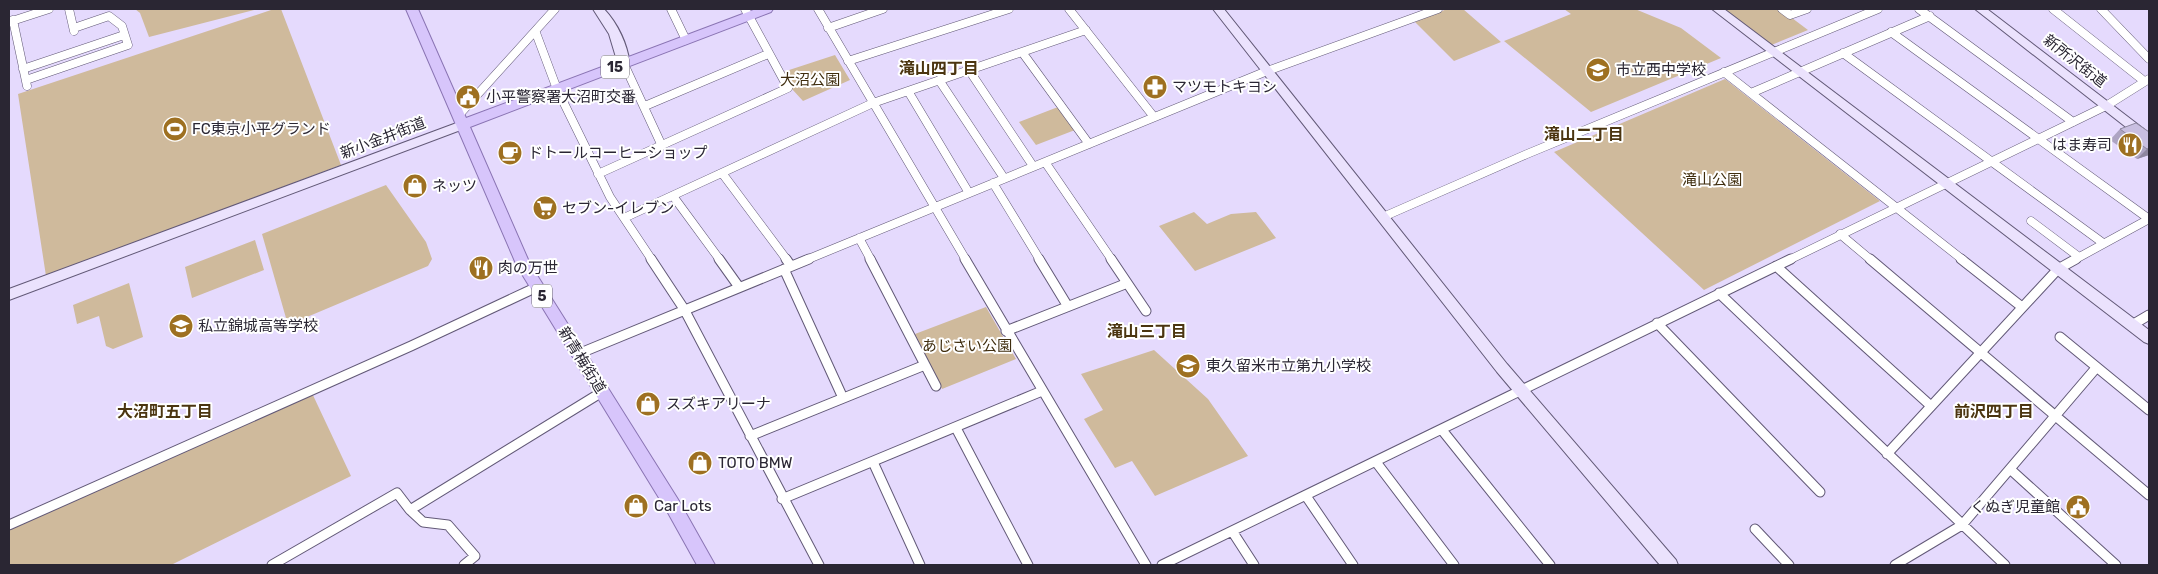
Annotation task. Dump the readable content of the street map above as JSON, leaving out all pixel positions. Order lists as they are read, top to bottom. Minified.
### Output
{"streets":{"main road":["15","新小金井街道","5","新青梅街道"],"street":["新所沢街道"]},"crossings":[["新小金井街道","新青梅街道"]],"districts":["滝山四丁目","滝山二丁目","滝山三丁目","大沼町五丁目","前沢四丁目"],"parks":["大沼公園","滝山公園","あじさい公園"],"places":{"school or university":["市立西中学校","私立錦城高等学校","東久留米市立第九小学校"],"pharmacy":["マツモトキヨシ"],"public building":["小平警察署大沼町交番","くぬぎ児童館"],"sports":["FC東京小平グランド"],"restaurant":["はま寿司","肉の万世"],"cafe":["ドトールコーヒーショップ"],"shop":["ネッツ","スズキアリーナ","TOTO BMW","Car Lots"],"supermarket":["セブン-イレブン"]}}
